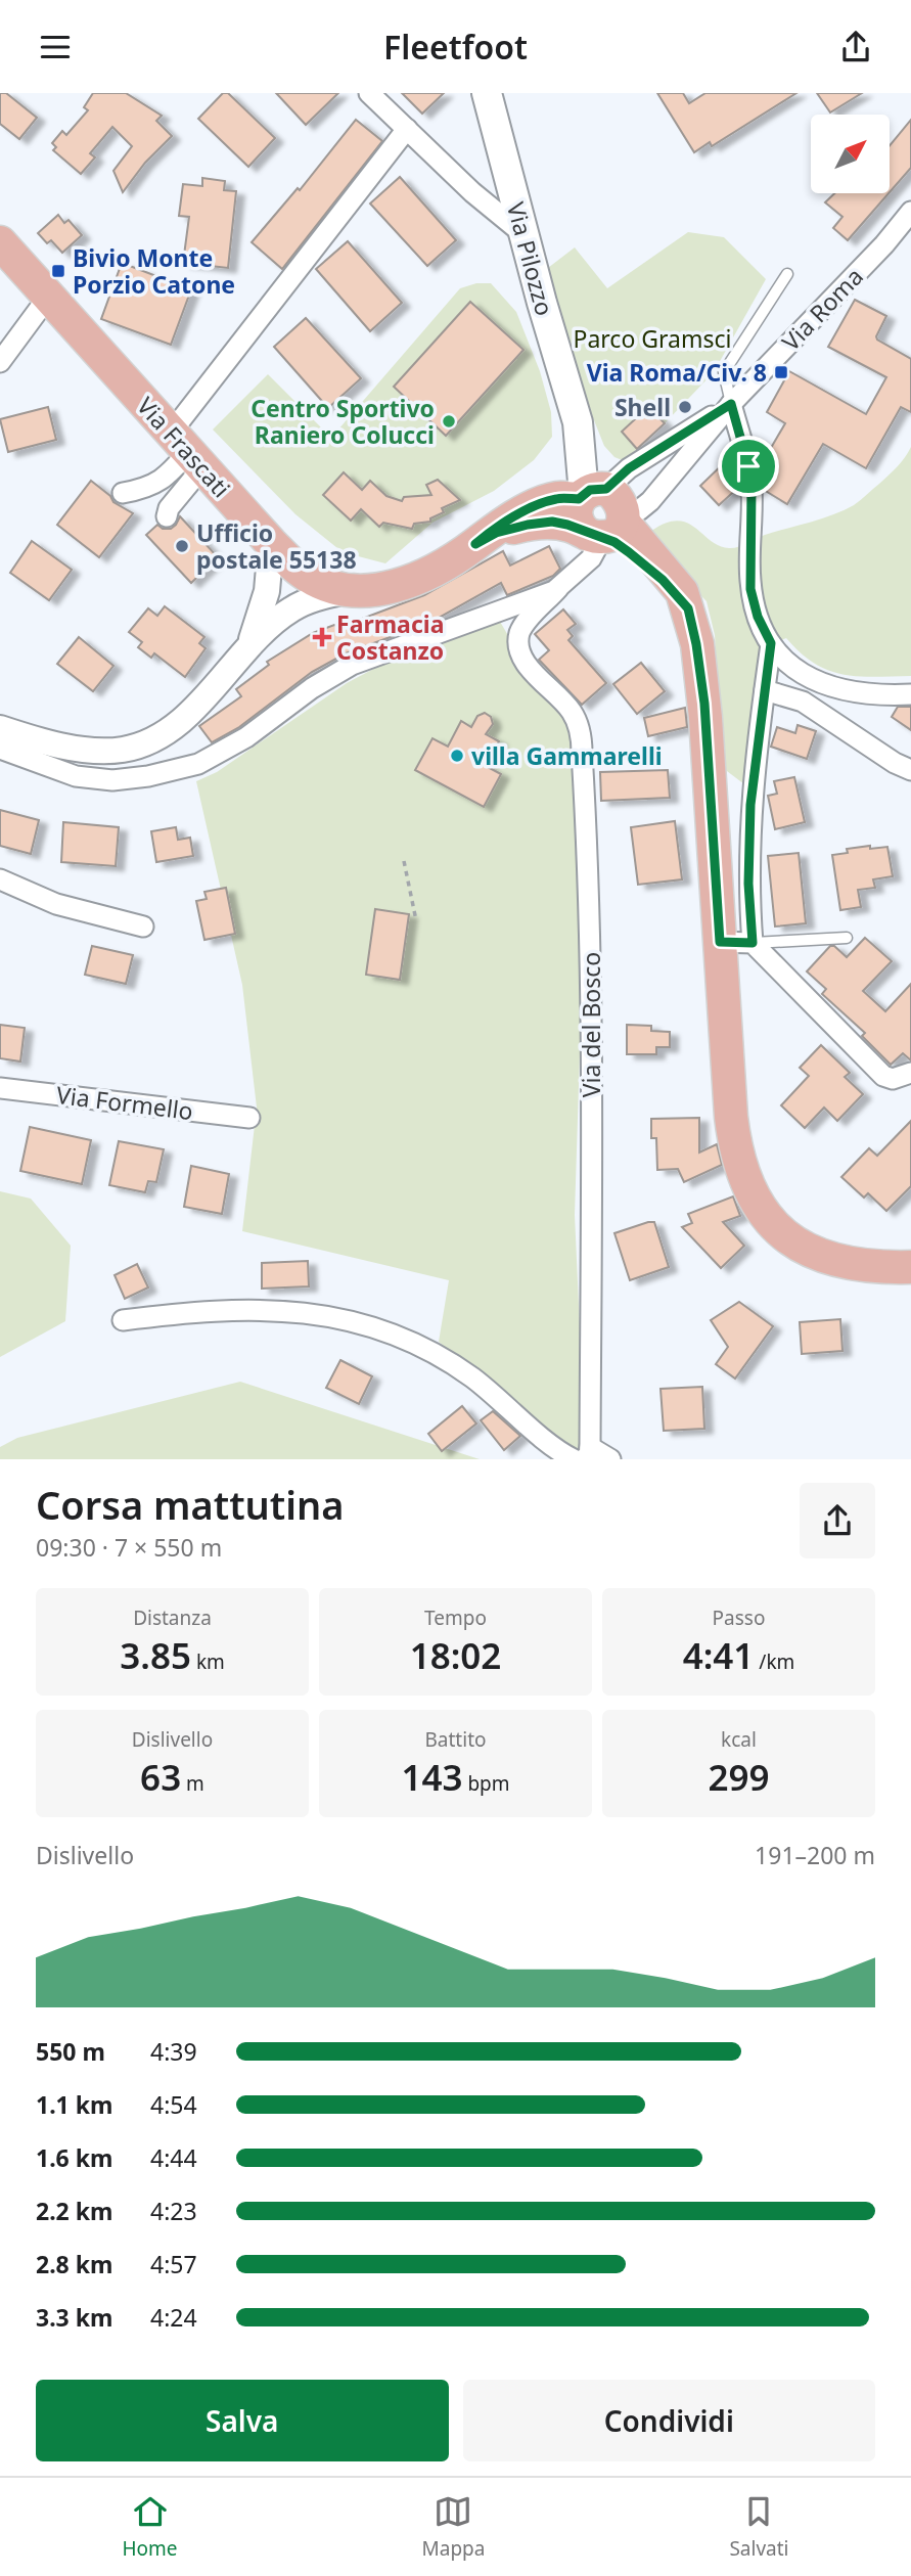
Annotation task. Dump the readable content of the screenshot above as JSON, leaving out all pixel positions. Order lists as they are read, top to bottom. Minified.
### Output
{"streets":{"main road":["Via Pilozzo","Via Frascati"],"street":["Via Roma","Via del Bosco","Via Formello"]},"crossings":[["Via Pilozzo","Via Frascati"],["Via Pilozzo","Via del Bosco"],["Via Frascati","Via del Bosco"]],"parks":["Parco Gramsci"],"places":{"transit":["Bivio Monte Porzio Catone","Via Roma/Civ. 8"],"other":["Shell","Centro Sportivo Raniero Colucci","Ufficio postale 55138","villa Gammarelli"],"health":["Farmacia Costanzo"]},"north":"top right","page":{"header":"Fleetfoot","heading":["Corsa mattutina","09:30 · 7 × 550 m"],"stats":[["Distanza","3.85 km"],["Tempo","18:02"],["Passo","4:41 /km"],["Dislivello","63 m"],["Battito","143 bpm"],["kcal","299"]],"chart":["Dislivello","191–200 m"],"list":[{"name":"550 m","note":"4:39"},{"name":"1.1 km","note":"4:54"},{"name":"1.6 km","note":"4:44"},{"name":"2.2 km","note":"4:23"},{"name":"2.8 km","note":"4:57"},{"name":"3.3 km","note":"4:24"}],"buttons":["Salva","Condividi"],"tabs":["Home","Mappa","Salvati"]}}
